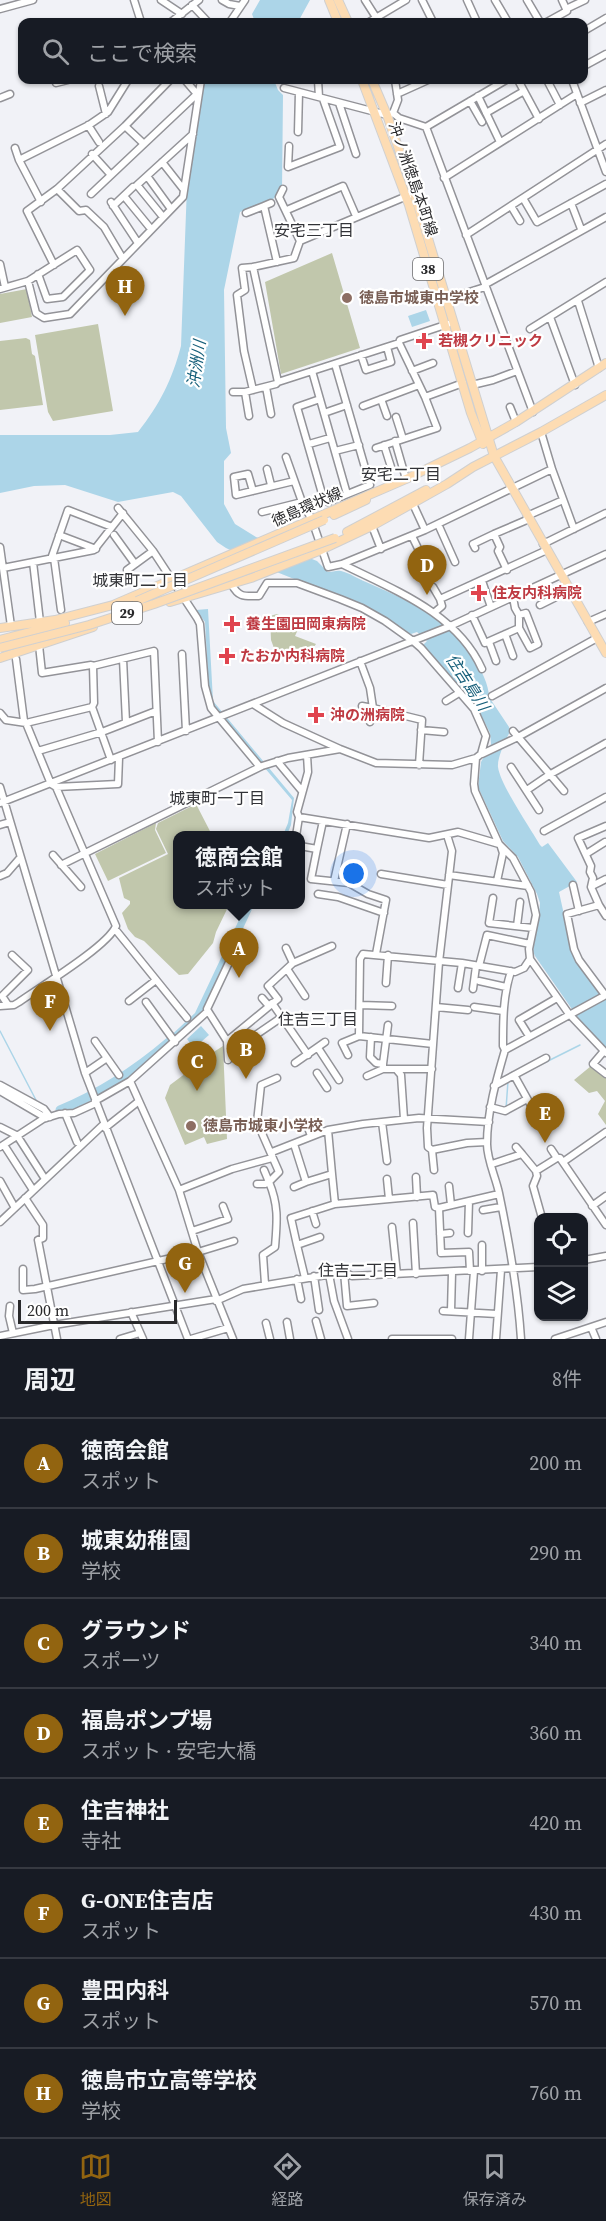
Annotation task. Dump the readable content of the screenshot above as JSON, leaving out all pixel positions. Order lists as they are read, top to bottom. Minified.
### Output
{"streets":{"main road":["沖ノ洲徳島本町線","38","徳島環状線","29"]},"crossings":[["沖ノ洲徳島本町線","徳島環状線"],["沖ノ洲徳島本町線","29"],["徳島環状線","29"]],"districts":["安宅三丁目","安宅二丁目","城東町二丁目","城東町一丁目","住吉三丁目","住吉二丁目"],"water":["沖洲川","住吉島川"],"places":{"other":["徳島市城東中学校","徳島市城東小学校"],"health":["若槻クリニック","住友内科病院","養生園田岡東病院","たおか内科病院","沖の洲病院"]},"scale_bar":"200 m","page":{"search":"ここで検索","pins":["H","D","A","F","B","C","E","G"],"popup":["徳商会館","スポット"],"scale":"200 m","heading":["周辺","8件"],"list":[{"mark":"A","name":"徳商会館","note":"スポット","value":"200 m"},{"mark":"B","name":"城東幼稚園","note":"学校","value":"290 m"},{"mark":"C","name":"グラウンド","note":"スポーツ","value":"340 m"},{"mark":"D","name":"福島ポンプ場","note":"スポット · 安宅大橋","value":"360 m"},{"mark":"E","name":"住吉神社","note":"寺社","value":"420 m"},{"mark":"F","name":"G-ONE住吉店","note":"スポット","value":"430 m"},{"mark":"G","name":"豊田内科","note":"スポット","value":"570 m"},{"mark":"H","name":"徳島市立高等学校","note":"学校","value":"760 m"}],"nav":["地図","経路","保存済み"]}}
